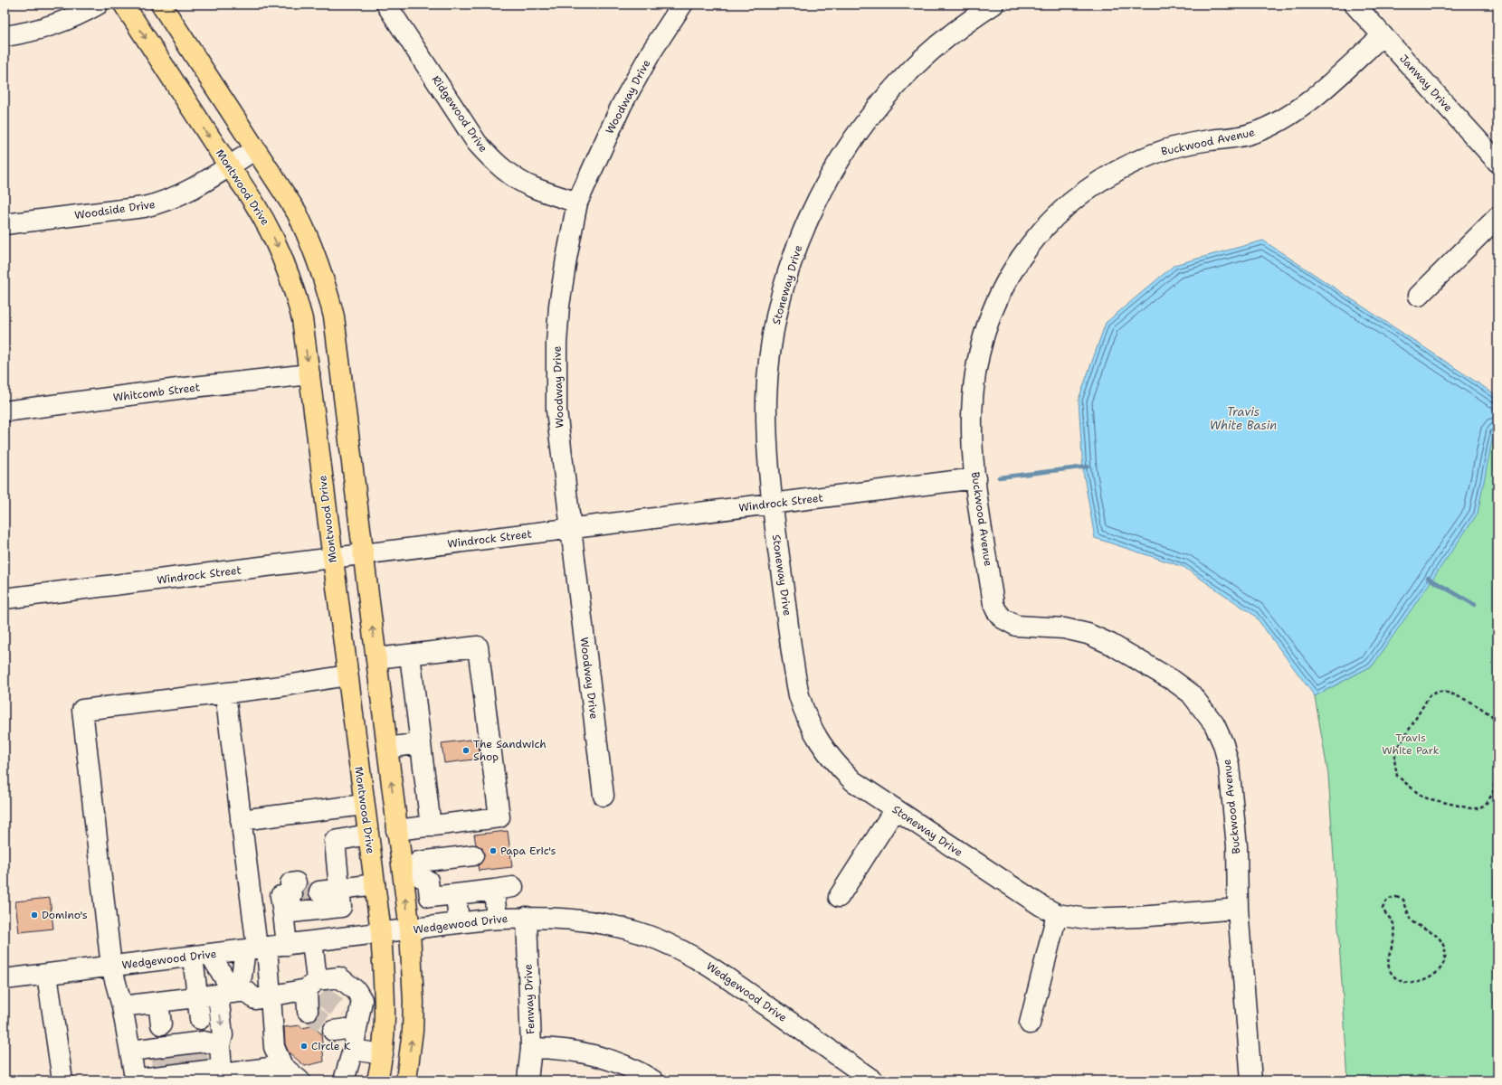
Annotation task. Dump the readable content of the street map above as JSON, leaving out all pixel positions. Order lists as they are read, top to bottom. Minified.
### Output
{"streets":{"main road":["Montwood Drive"],"street":["Janway Drive","Woodway Drive","Ridgewood Drive","Buckwood Avenue","Woodside Drive","Stoneway Drive","Whitcomb Street","Windrock Street","Wedgewood Drive","Fenway Drive"]},"crossings":[["Janway Drive","Buckwood Avenue"],["Woodway Drive","Ridgewood Drive"],["Woodway Drive","Windrock Street"],["Buckwood Avenue","Stoneway Drive"],["Buckwood Avenue","Windrock Street"],["Montwood Drive","Woodside Drive"],["Montwood Drive","Whitcomb Street"],["Montwood Drive","Windrock Street"],["Montwood Drive","Wedgewood Drive"],["Stoneway Drive","Windrock Street"],["Wedgewood Drive","Fenway Drive"]],"water":["Travis White Basin"],"parks":["Travis White Park"],"places":["The Sandwich Shop","Papa Eric's","Domino's","Circle K"]}
